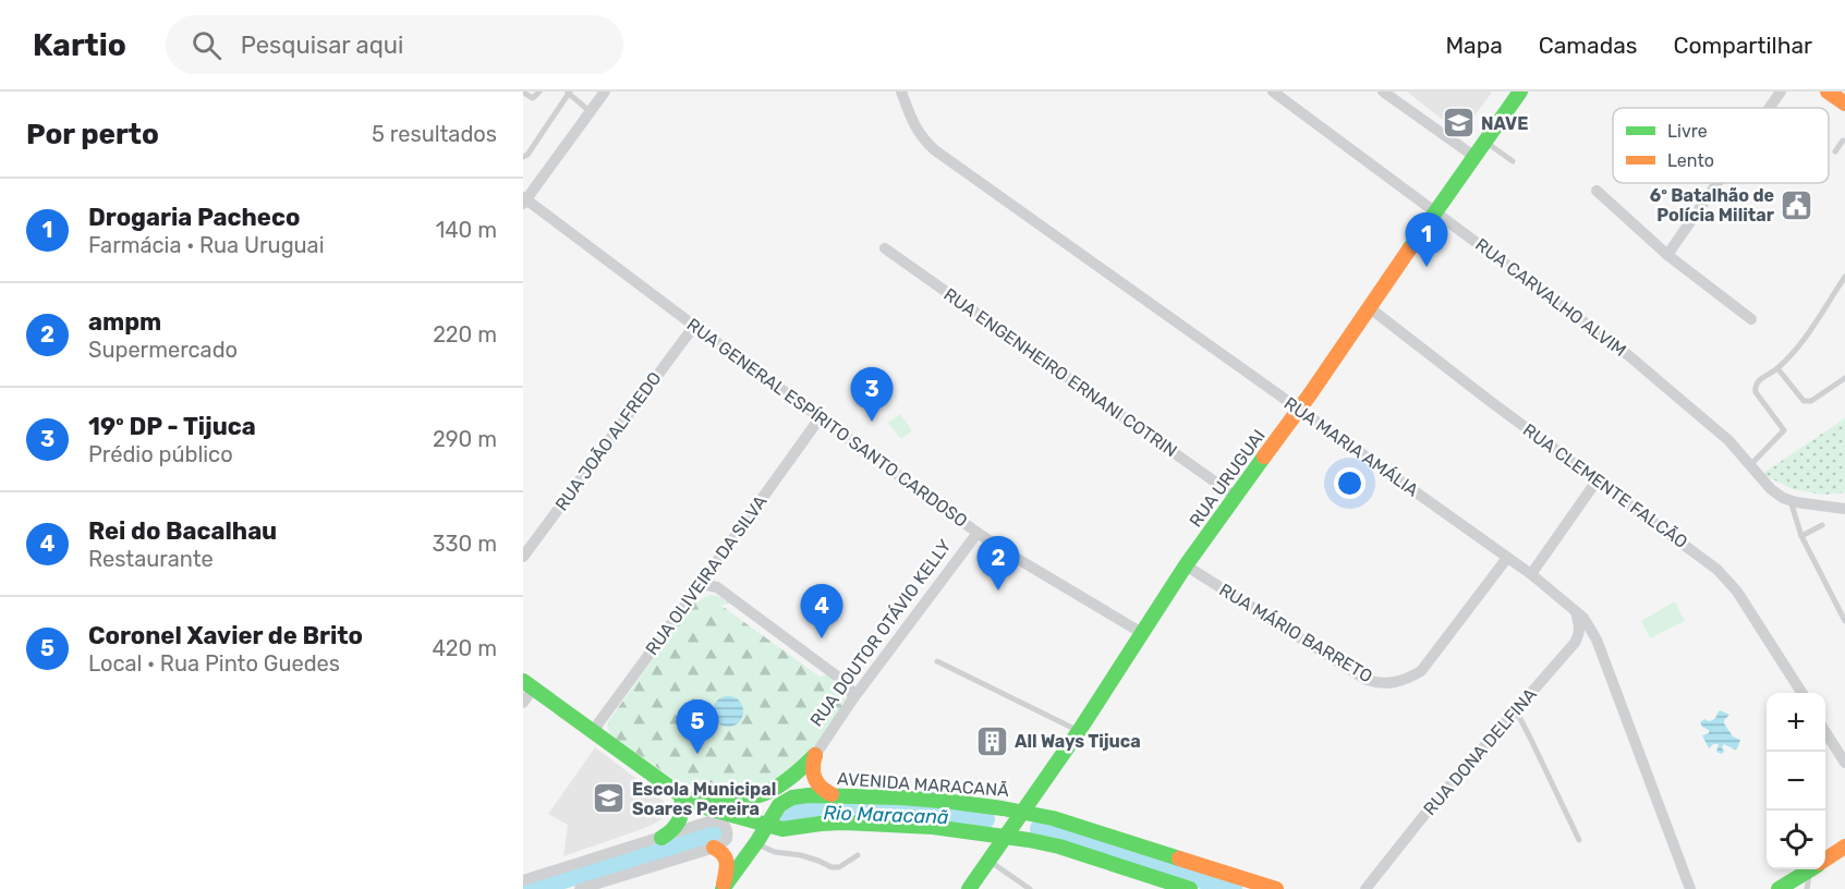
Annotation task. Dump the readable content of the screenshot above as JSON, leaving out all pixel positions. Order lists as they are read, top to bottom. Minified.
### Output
{"streets":{"main road":["RUA URUGUAI","AVENIDA MARACANÃ"],"street":["RUA CARVALHO ALVIM","RUA ENGENHEIRO ERNANI COTRIN","RUA GENERAL ESPÍRITO SANTO CARDOSO","RUA JOÃO ALFREDO","RUA MARIA AMÁLIA","RUA CLEMENTE FALCÃO","RUA OLIVEIRA DA SILVA","RUA DOUTOR OTÁVIO KELLY","RUA MÁRIO BARRETO","RUA DONA DELFINA"]},"crossings":[["RUA CARVALHO ALVIM","RUA URUGUAI"],["RUA ENGENHEIRO ERNANI COTRIN","RUA URUGUAI"],["RUA GENERAL ESPÍRITO SANTO CARDOSO","RUA JOÃO ALFREDO"],["RUA GENERAL ESPÍRITO SANTO CARDOSO","RUA URUGUAI"],["RUA GENERAL ESPÍRITO SANTO CARDOSO","RUA OLIVEIRA DA SILVA"],["RUA GENERAL ESPÍRITO SANTO CARDOSO","RUA DOUTOR OTÁVIO KELLY"],["RUA MARIA AMÁLIA","RUA URUGUAI"],["RUA MARIA AMÁLIA","RUA MÁRIO BARRETO"],["RUA MARIA AMÁLIA","RUA DONA DELFINA"],["RUA URUGUAI","RUA CLEMENTE FALCÃO"],["RUA URUGUAI","RUA MÁRIO BARRETO"],["RUA URUGUAI","AVENIDA MARACANÃ"]],"water":["Rio Maracanã"],"places":{"school or university":["NAVE","Escola Municipal Soares Pereira"],"public building":["6º Batalhão de Polícia Militar"],"building":["All Ways Tijuca"]},"legend":["Livre","Lento"],"page":{"header":"Kartio","search":"Pesquisar aqui","nav":["Mapa","Camadas","Compartilhar"],"heading":["Por perto","5 resultados"],"list":[{"mark":"1","name":"Drogaria Pacheco","note":"Farmácia · Rua Uruguai","value":"140 m"},{"mark":"2","name":"ampm","note":"Supermercado","value":"220 m"},{"mark":"3","name":"19º DP - Tijuca","note":"Prédio público","value":"290 m"},{"mark":"4","name":"Rei do Bacalhau","note":"Restaurante","value":"330 m"},{"mark":"5","name":"Coronel Xavier de Brito","note":"Local · Rua Pinto Guedes","value":"420 m"}],"pins":["1","3","2","4","5"],"map_buttons":["+","−"]}}
